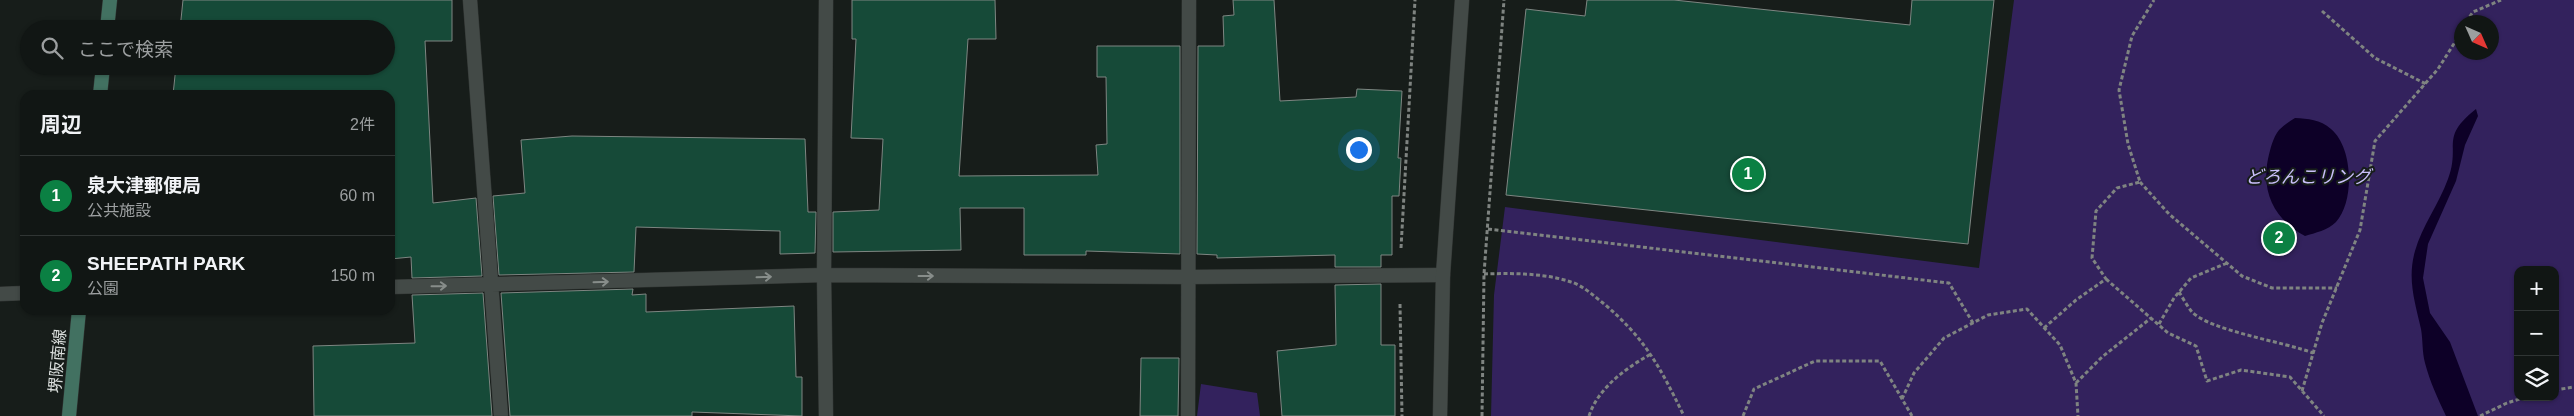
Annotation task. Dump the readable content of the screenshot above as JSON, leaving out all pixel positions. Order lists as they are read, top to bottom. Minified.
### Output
{"streets":{"main road":["堺阪南線"]},"water":["どろんこリング"],"north":"bottom right","page":{"search":"ここで検索","heading":["周辺","2件"],"list":[{"mark":"1","name":"泉大津郵便局","note":"公共施設","value":"60 m"},{"mark":"2","name":"SHEEPATH PARK","note":"公園","value":"150 m"}],"pins":["1","2"],"map_buttons":["+","−"]}}
